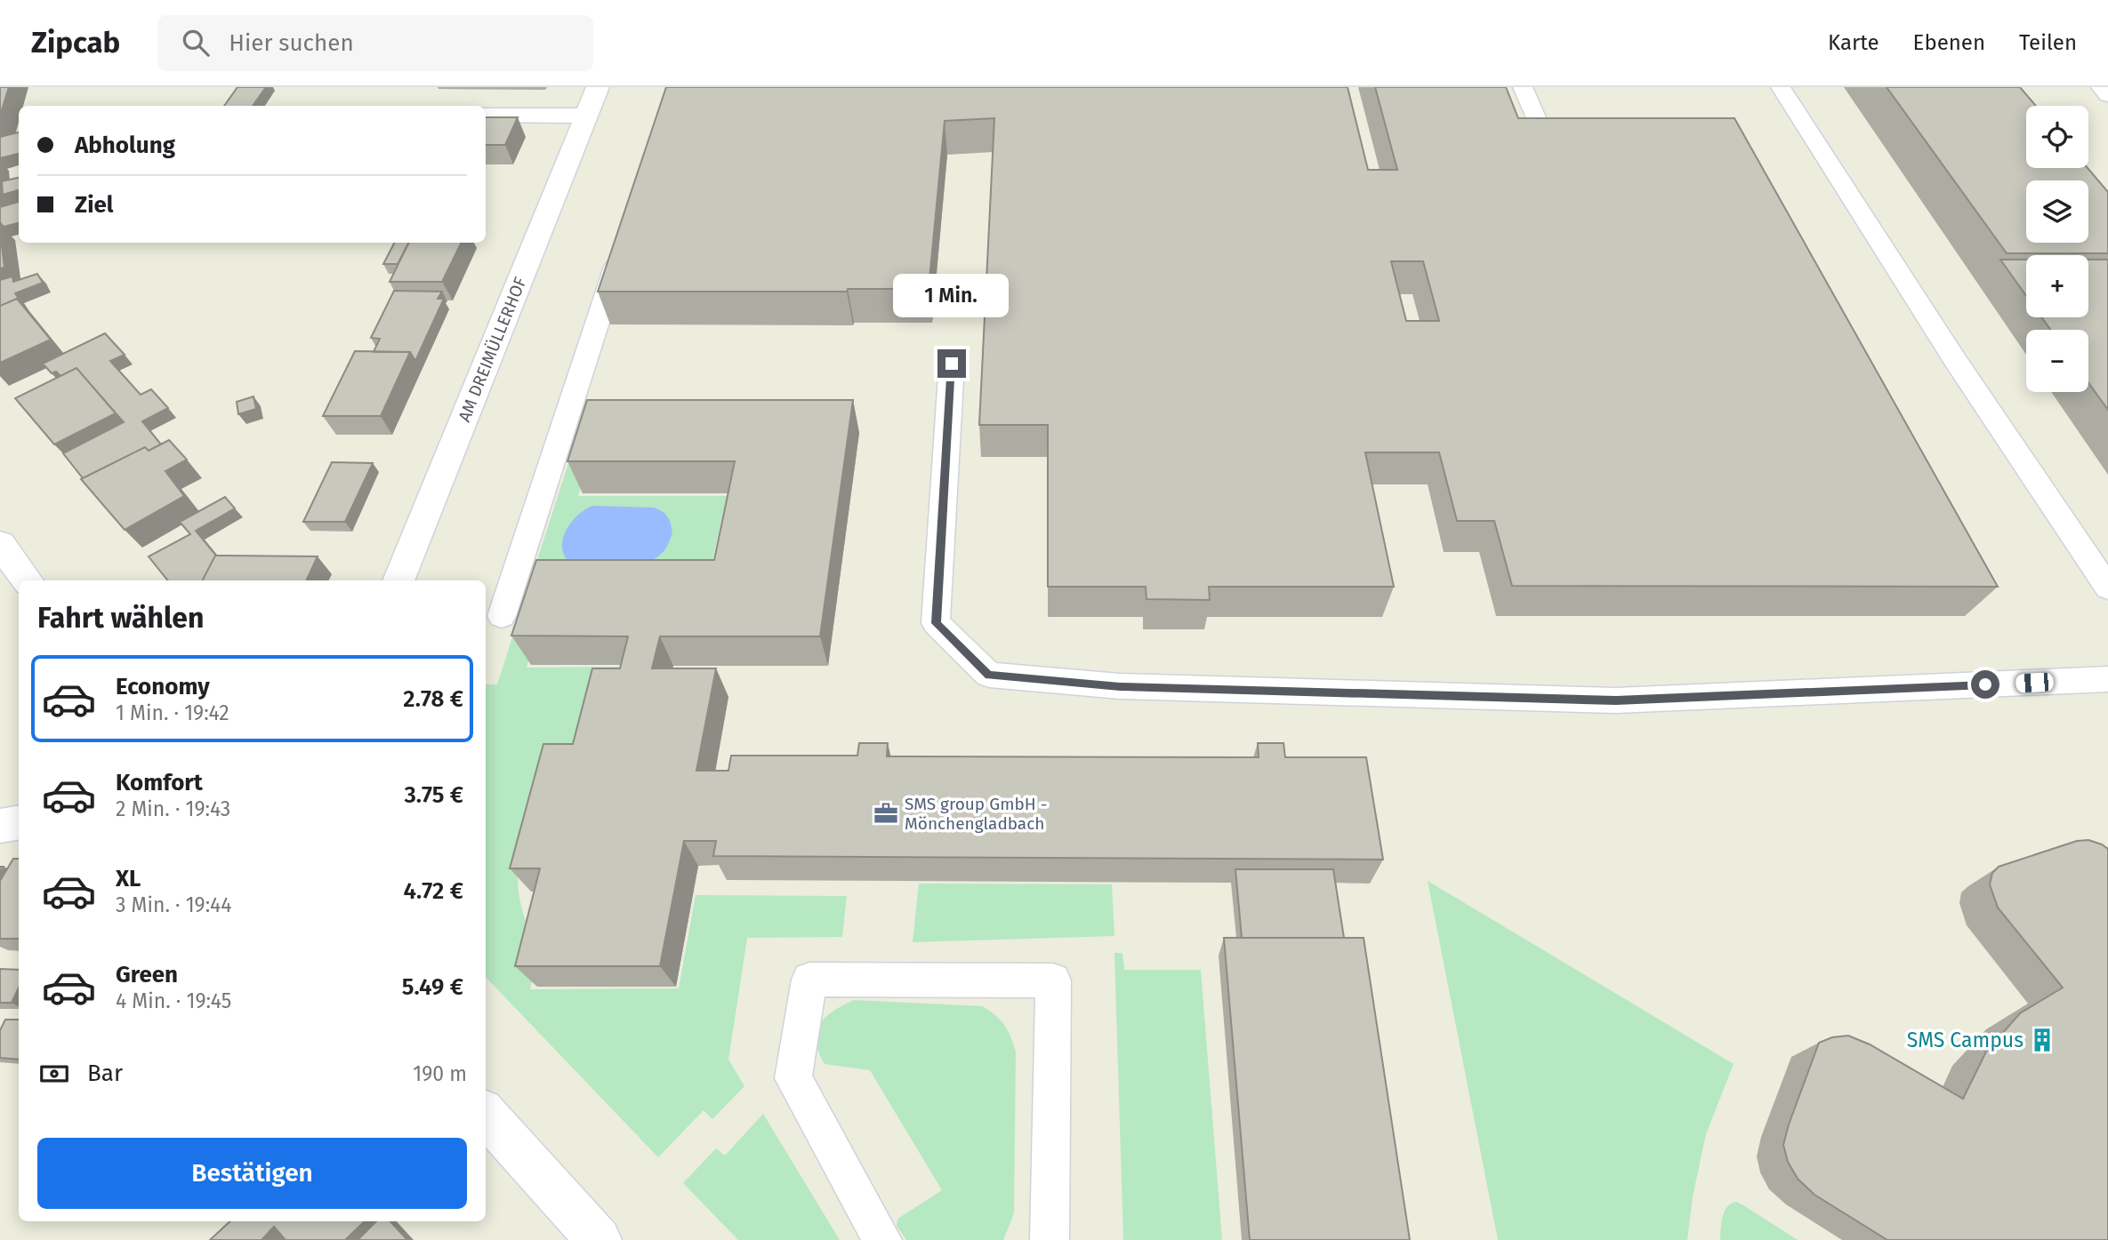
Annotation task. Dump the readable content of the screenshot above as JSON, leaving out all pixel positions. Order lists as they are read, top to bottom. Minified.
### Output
{"streets":{"street":["AM DREIMÜLLERHOF"]},"places":{"office":["SMS group GmbH - Mönchengladbach"],"building":["SMS Campus"]},"page":{"header":"Zipcab","search":"Hier suchen","nav":["Karte","Ebenen","Teilen"],"map_buttons":["+","−"],"banner":["Abholung","Ziel"],"bubble":"1 Min.","heading":"Fahrt wählen","list":[{"name":"Economy","note":"1 Min. · 19:42","value":"2.78 €"},{"name":"Komfort","note":"2 Min. · 19:43","value":"3.75 €"},{"name":"XL","note":"3 Min. · 19:44","value":"4.72 €"},{"name":"Green","note":"4 Min. · 19:45","value":"5.49 €"}],"pay":["Bar","190 m"],"buttons":"Bestätigen"}}
